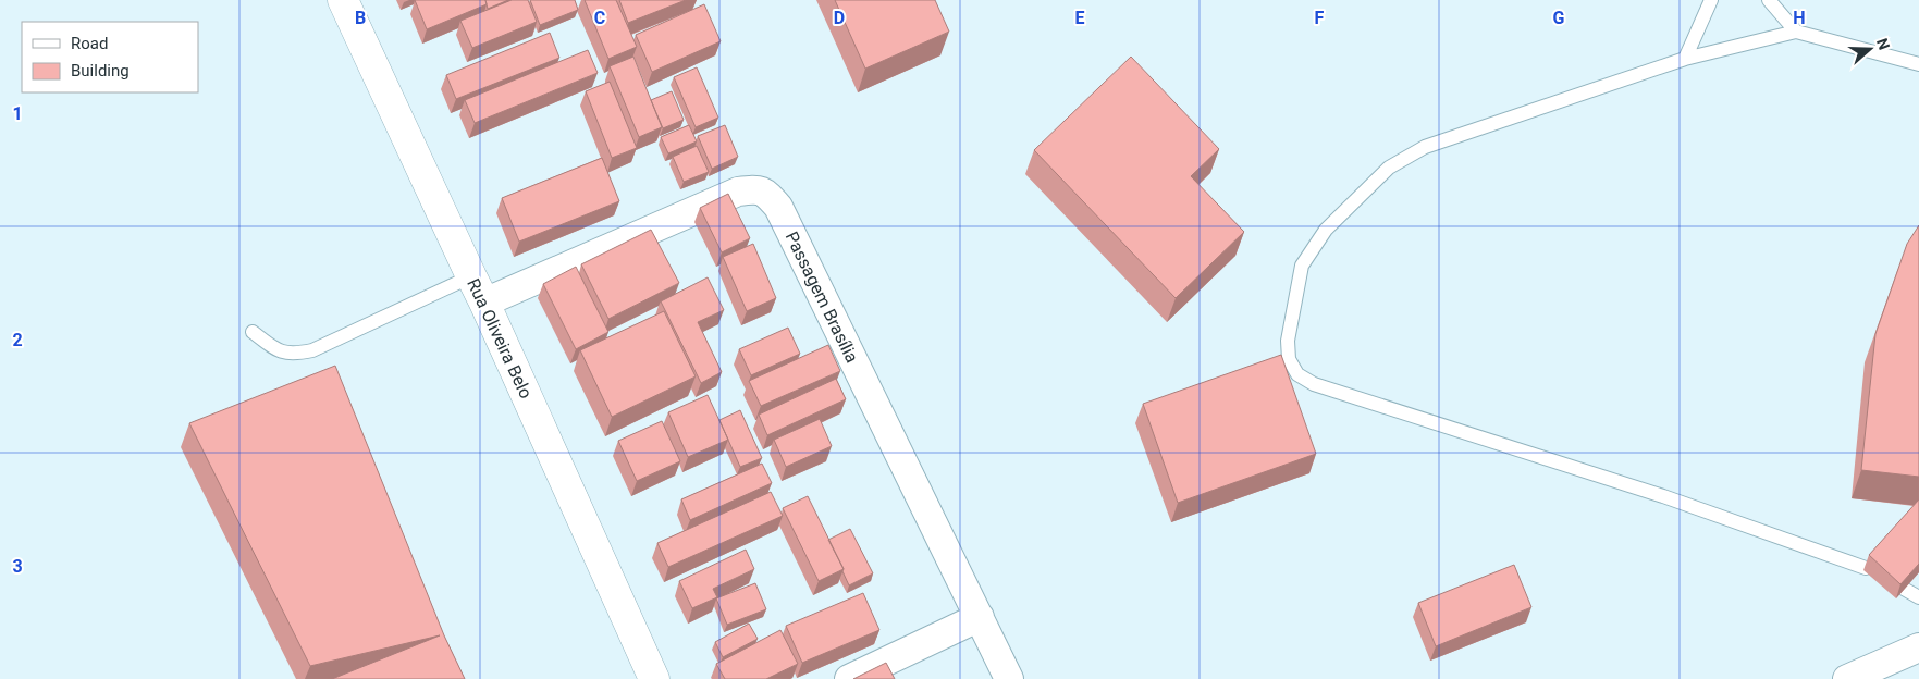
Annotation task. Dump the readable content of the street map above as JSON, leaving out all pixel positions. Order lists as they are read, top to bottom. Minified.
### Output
{"streets":{"main road":["Rua Oliveira Belo"],"street":["Passagem Brasília"]},"crossings":[["Passagem Brasília","Rua Oliveira Belo"]],"legend":["Road","Building"],"north":"right","grid":{"columns":["B","C","D","E","F","G","H"],"rows":["1","2","3"]}}
